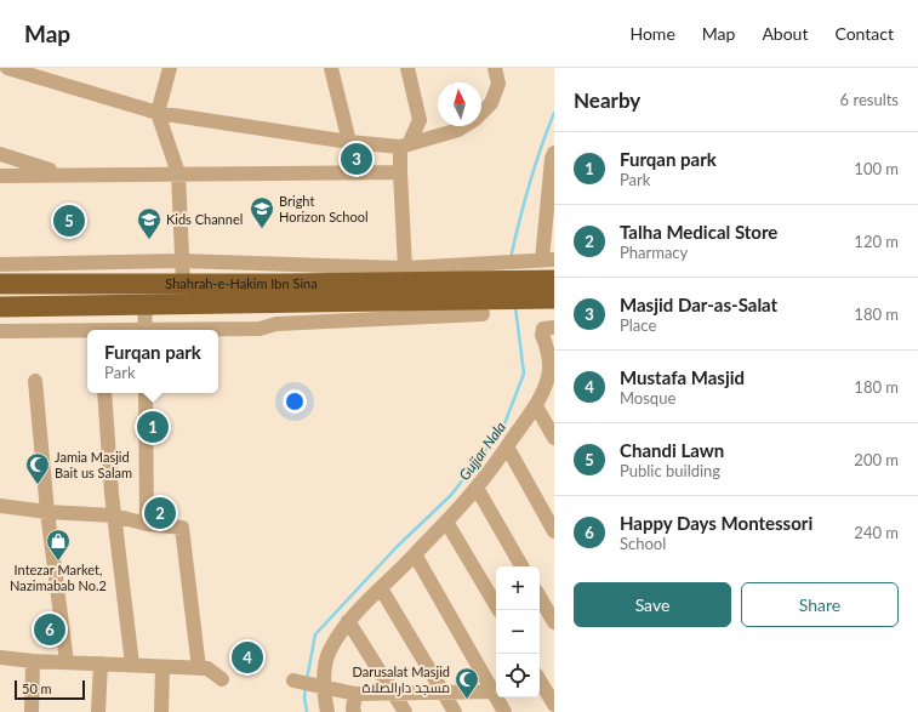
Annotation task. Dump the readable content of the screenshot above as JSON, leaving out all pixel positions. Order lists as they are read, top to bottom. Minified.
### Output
{"streets":{"highway":["Shahrah-e-Hakim Ibn Sina"]},"water":["Gujjar Nala"],"places":{"school or university":["Bright Horizon School","Kids Channel"],"mosque":["Jamia Masjid Bait us Salam","Darusalat Masjid مسجد دارالصلاة"],"shop":["Intezar Market, Nazimabab No.2"]},"scale_bar":"50 m","north":"top","page":{"header":"Map","nav":["Home","Map","About","Contact"],"heading":["Nearby","6 results"],"list":[{"mark":"1","name":"Furqan park","note":"Park","value":"100 m"},{"mark":"2","name":"Talha Medical Store","note":"Pharmacy","value":"120 m"},{"mark":"3","name":"Masjid Dar-as-Salat","note":"Place","value":"180 m"},{"mark":"4","name":"Mustafa Masjid","note":"Mosque","value":"180 m"},{"mark":"5","name":"Chandi Lawn","note":"Public building","value":"200 m"},{"mark":"6","name":"Happy Days Montessori","note":"School","value":"240 m"}],"pins":["3","5","1","2","6","4"],"popup":["Furqan park","Park"],"map_buttons":["+","−"],"buttons":["Save","Share"],"scale":"50 m"}}
